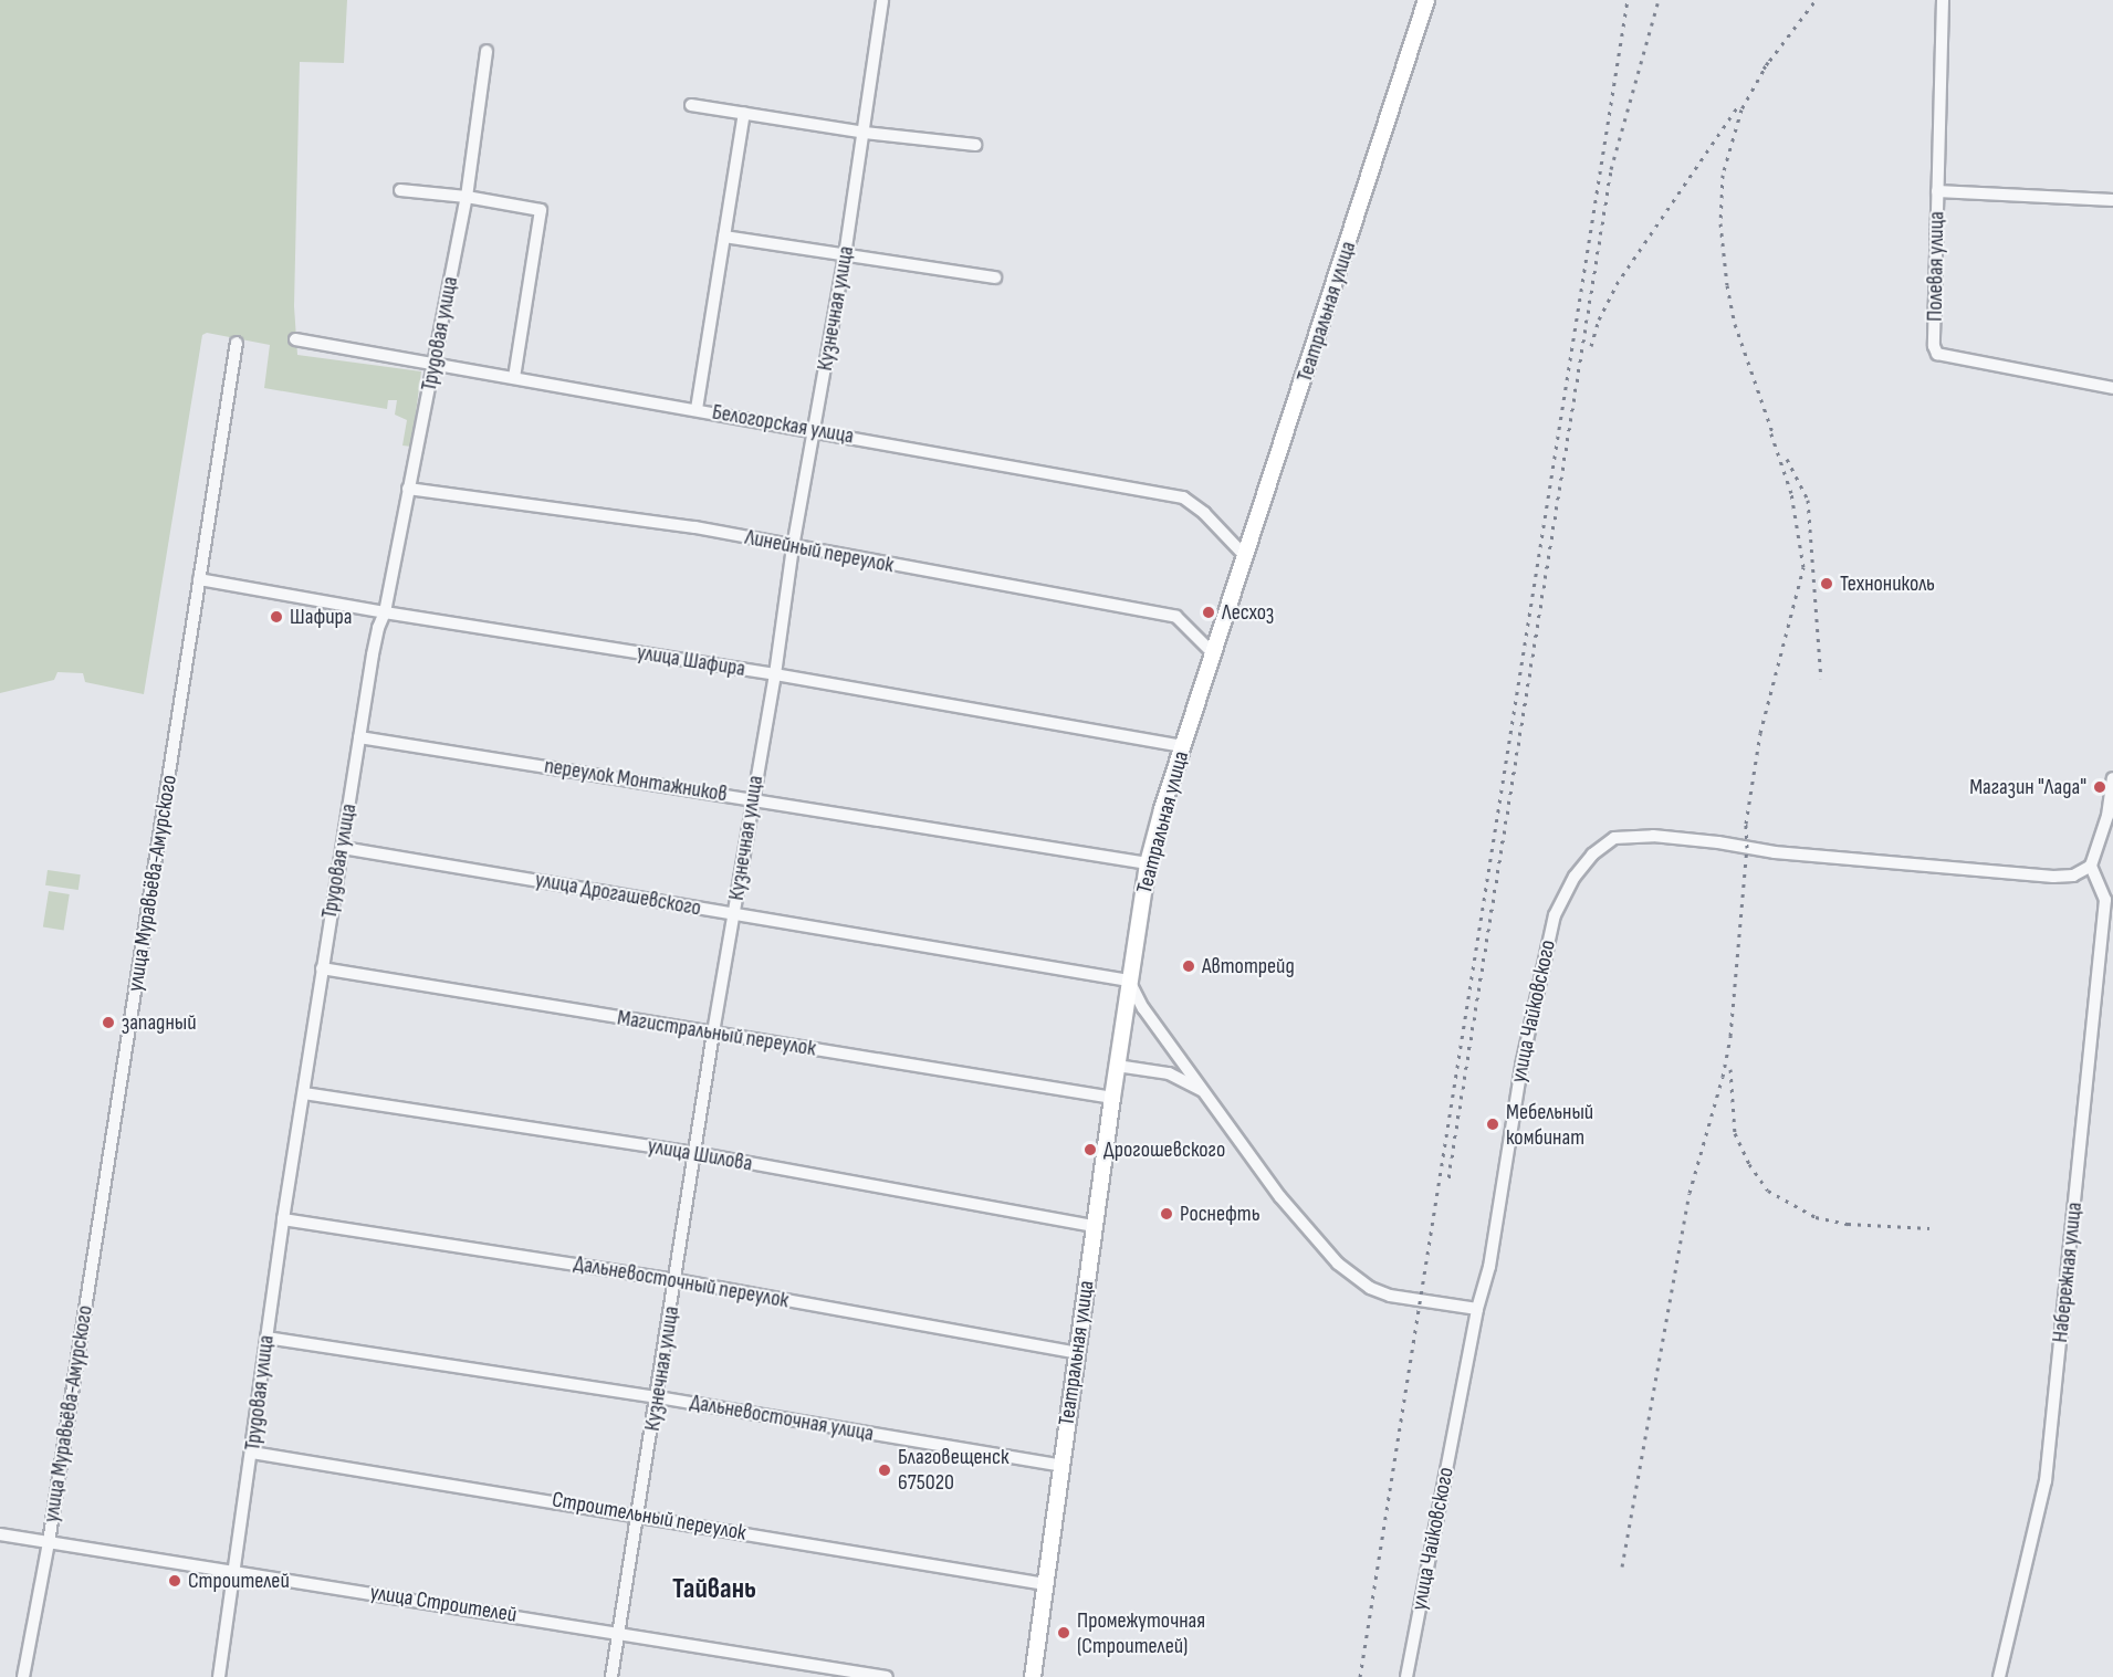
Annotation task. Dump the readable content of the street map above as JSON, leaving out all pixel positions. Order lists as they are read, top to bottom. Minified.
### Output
{"streets":{"main road":["Театральная улица"],"street":["Полевая улица","Кузнечная улица","Трудовая улица","Белогорская улица","Линейный переулок","улица Шафира","переулок Монтажников","улица Муравьёва-Амурского","улица Дрогашевского","улица Чайковского","Магистральный переулок","улица Шилова","Набережная улица","Дальневосточный переулок","Дальневосточная улица","Строительный переулок","улица Строителей"]},"crossings":[["Кузнечная улица","Белогорская улица"],["Кузнечная улица","Линейный переулок"],["Кузнечная улица","улица Шафира"],["Кузнечная улица","переулок Монтажников"],["Кузнечная улица","улица Дрогашевского"],["Кузнечная улица","Магистральный переулок"],["Кузнечная улица","улица Шилова"],["Кузнечная улица","Дальневосточный переулок"],["Кузнечная улица","Дальневосточная улица"],["Кузнечная улица","Строительный переулок"],["Кузнечная улица","улица Строителей"],["Театральная улица","Белогорская улица"],["Театральная улица","Линейный переулок"],["Театральная улица","улица Шафира"],["Театральная улица","переулок Монтажников"],["Театральная улица","улица Дрогашевского"],["Театральная улица","Магистральный переулок"],["Театральная улица","улица Шилова"],["Театральная улица","Дальневосточный переулок"],["Театральная улица","Дальневосточная улица"],["Театральная улица","Строительный переулок"],["Трудовая улица","Белогорская улица"],["Трудовая улица","Линейный переулок"],["Трудовая улица","улица Шафира"],["Трудовая улица","переулок Монтажников"],["Трудовая улица","улица Дрогашевского"],["Трудовая улица","Магистральный переулок"],["Трудовая улица","улица Шилова"],["Трудовая улица","Дальневосточный переулок"],["Трудовая улица","Дальневосточная улица"],["Трудовая улица","Строительный переулок"],["Трудовая улица","улица Строителей"],["улица Шафира","улица Муравьёва-Амурского"],["улица Муравьёва-Амурского","улица Строителей"],["улица Чайковского","Набережная улица"]],"districts":["Тайвань"],"places":["Технониколь","Лесхоз","Шафира","Магазин \"Лада\"","Автотрейд","западный","Мебельный комбинат","Дрогошевского","Роснефть","Благовещенск 675020","Строителей","Промежуточная (Строителей)"]}
